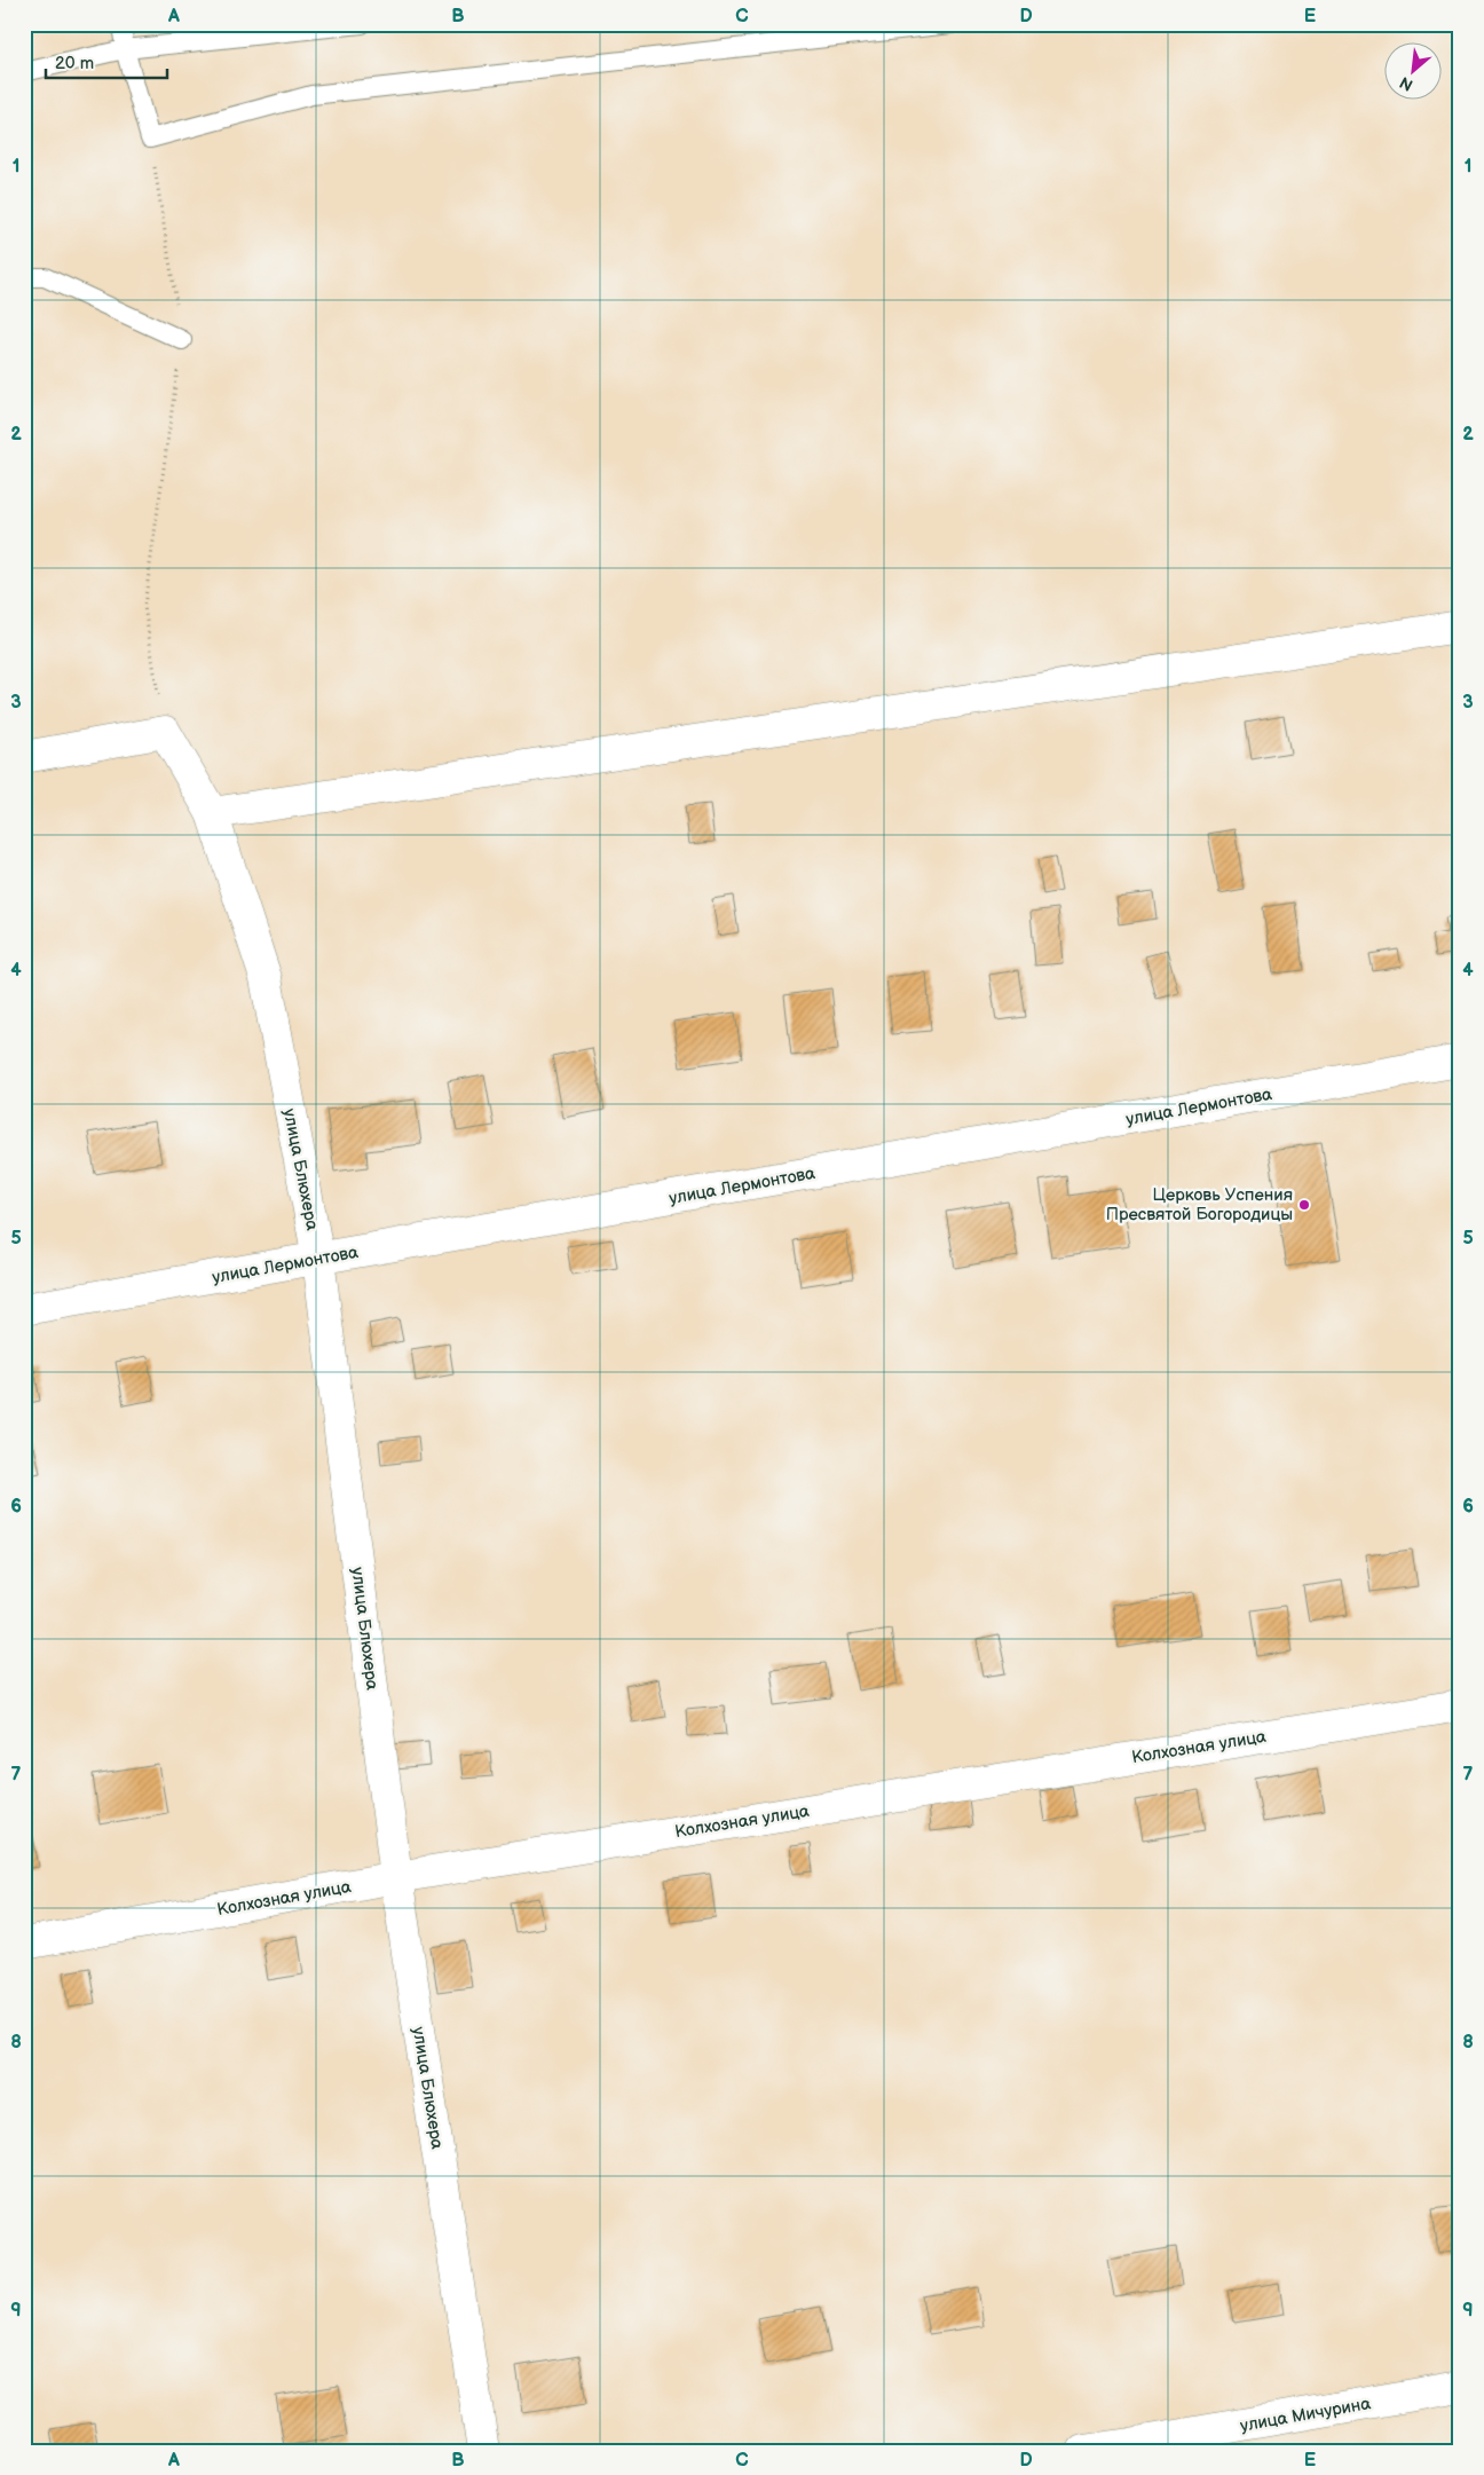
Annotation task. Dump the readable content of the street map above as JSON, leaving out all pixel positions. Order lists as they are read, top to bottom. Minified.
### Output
{"streets":{"street":["улица Лермонтова","улица Блюхера","Колхозная улица","улица Мичурина"]},"crossings":[["улица Лермонтова","улица Блюхера"],["улица Блюхера","Колхозная улица"]],"places":["Церковь Успения Пресвятой Богородицы"],"scale_bar":"20 m","north":"bottom left","grid":{"columns":["A","B","C","D","E"],"rows":["1","2","3","4","5","6","7","8","9"]}}
